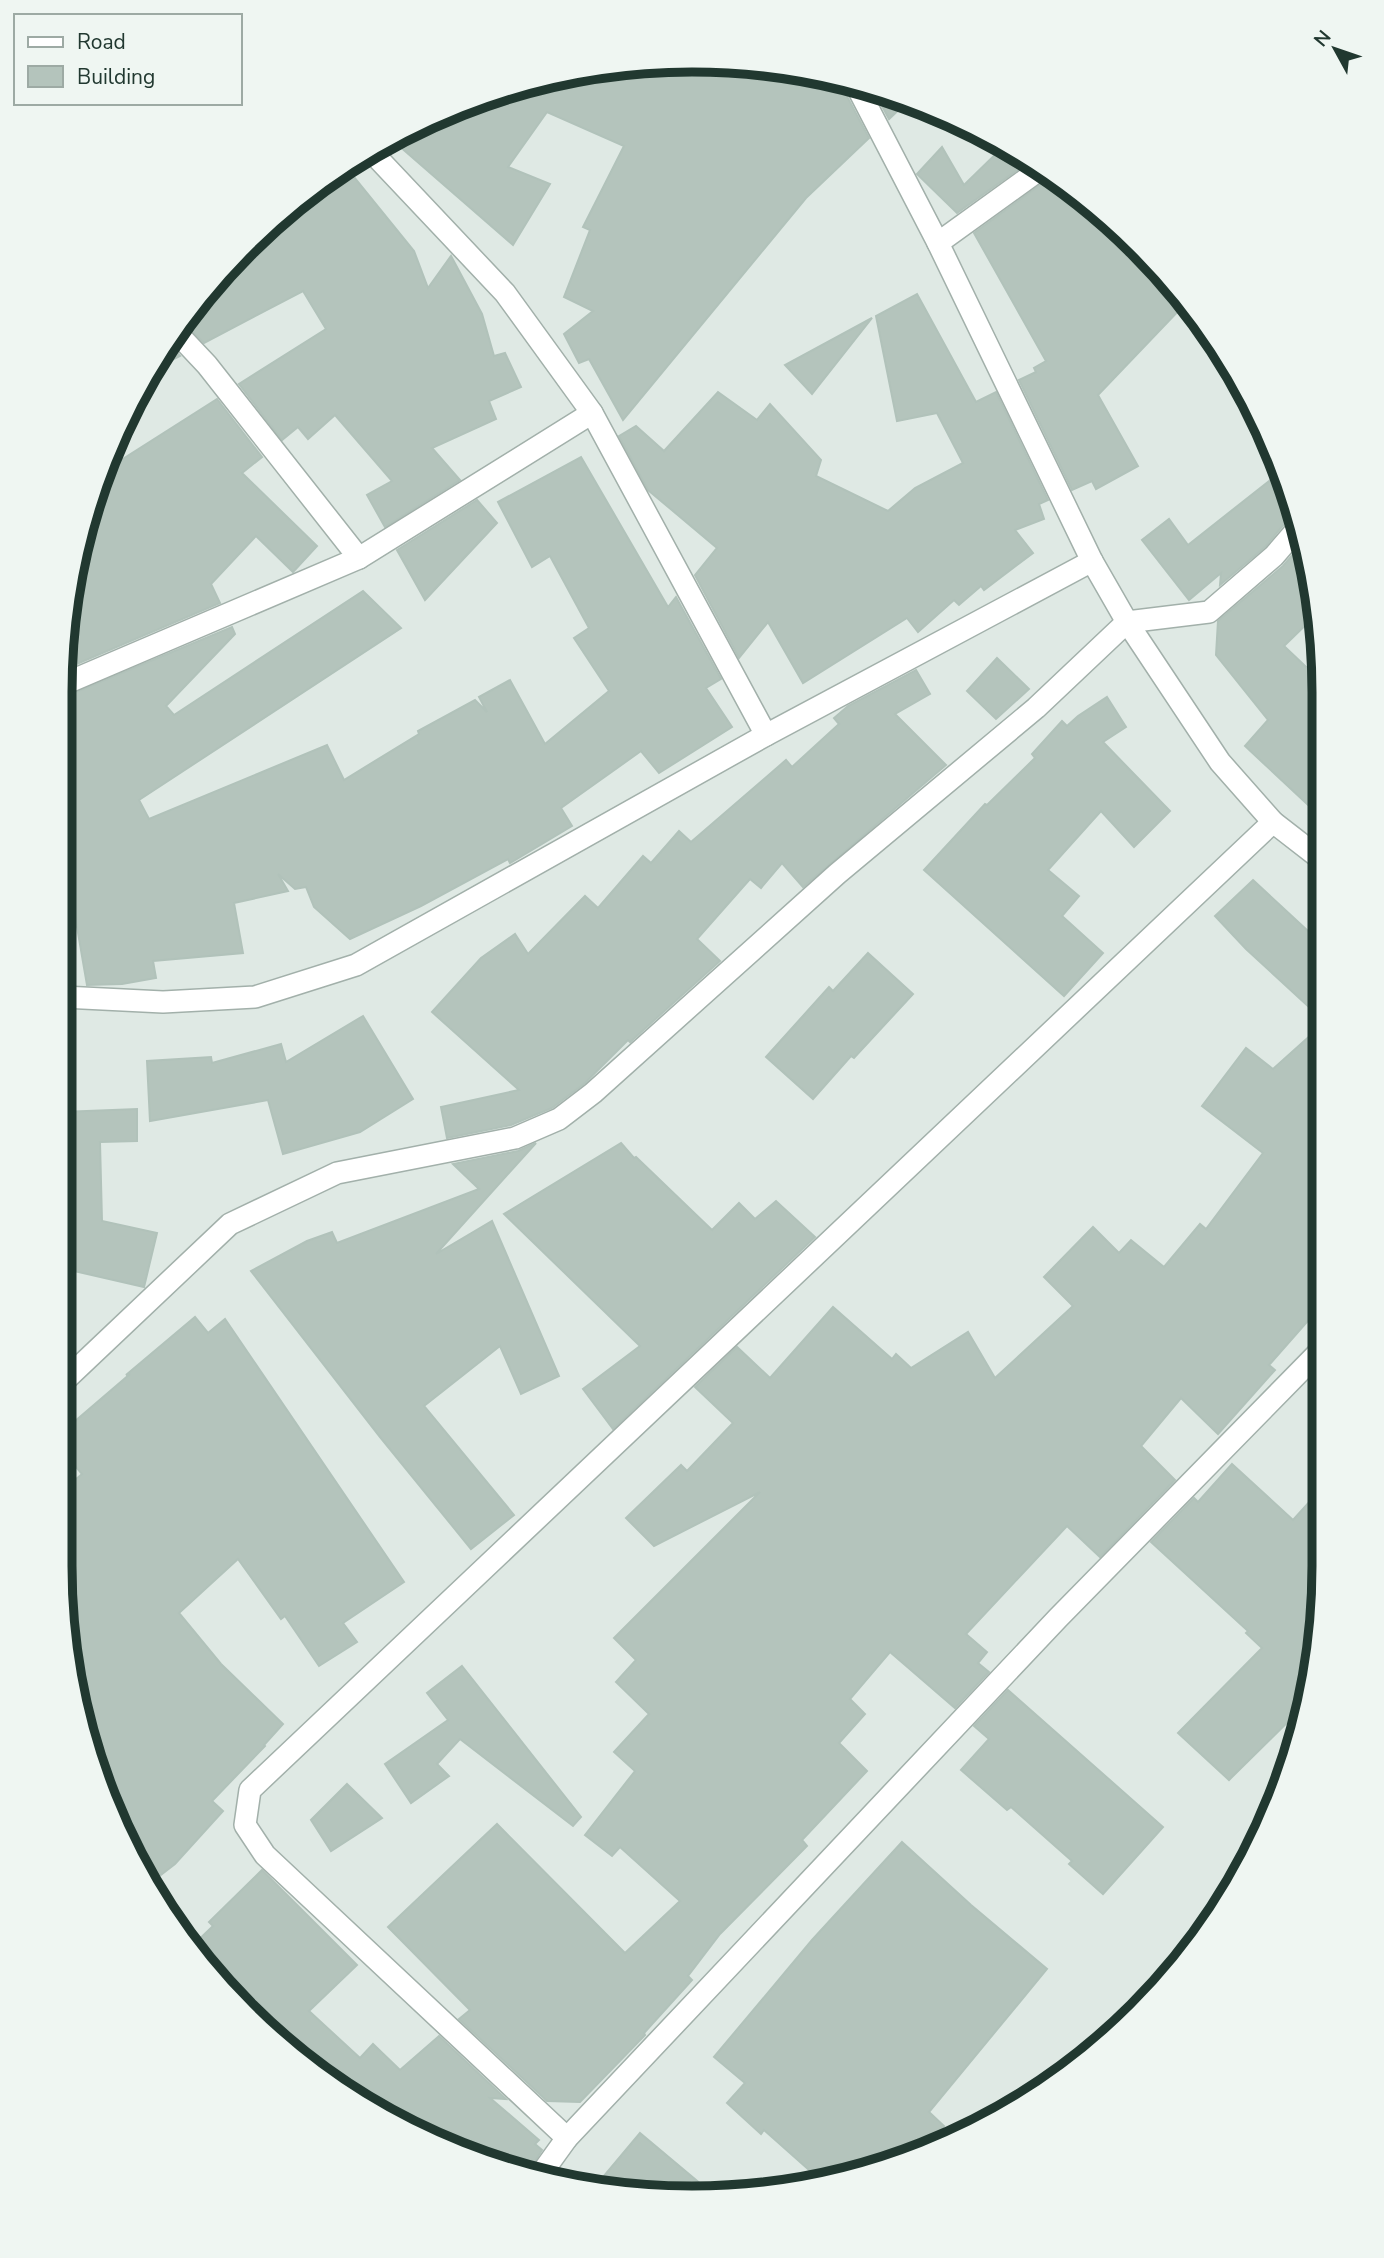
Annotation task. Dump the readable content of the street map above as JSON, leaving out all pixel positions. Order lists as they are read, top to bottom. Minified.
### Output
{"legend":["Road","Building"],"north":"top left"}
